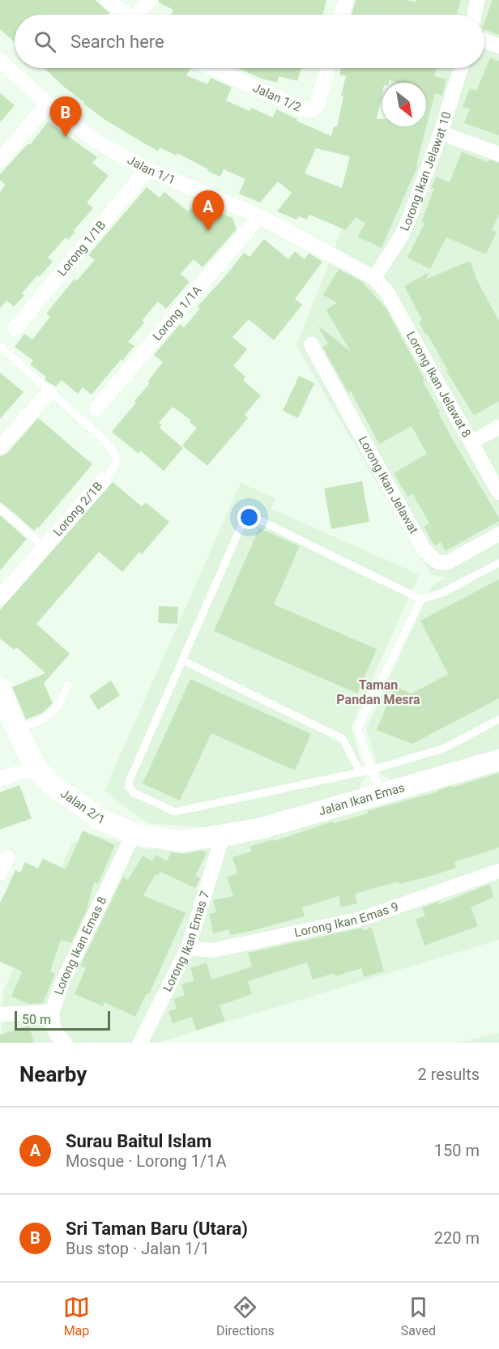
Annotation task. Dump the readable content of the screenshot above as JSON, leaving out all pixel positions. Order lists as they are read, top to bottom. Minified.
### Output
{"streets":{"street":["Jalan 1/2","Jalan 1/1","Lorong Ikan Jelawat 10","Lorong 1/1B","Lorong 1/1A","Lorong Ikan Jelawat 8","Lorong Ikan Jelawat","Lorong 2/1B","Jalan Ikan Emas","Jalan 2/1","Lorong Ikan Emas 9","Lorong Ikan Emas 7","Lorong Ikan Emas 8"]},"crossings":[["Jalan 1/1","Lorong Ikan Jelawat 10"],["Jalan 1/1","Lorong 1/1B"],["Jalan 1/1","Lorong 1/1A"],["Jalan 1/1","Lorong Ikan Jelawat 8"],["Lorong Ikan Jelawat 10","Lorong Ikan Jelawat 8"],["Jalan Ikan Emas","Jalan 2/1"],["Jalan Ikan Emas","Lorong Ikan Emas 7"],["Jalan 2/1","Lorong Ikan Emas 7"],["Jalan 2/1","Lorong Ikan Emas 8"],["Lorong Ikan Emas 9","Lorong Ikan Emas 7"]],"districts":["Taman Pandan Mesra"],"scale_bar":"50 m","north":"bottom right","page":{"search":"Search here","pins":["B","A"],"scale":"50 m","heading":["Nearby","2 results"],"list":[{"mark":"A","name":"Surau Baitul Islam","note":"Mosque · Lorong 1/1A","value":"150 m"},{"mark":"B","name":"Sri Taman Baru (Utara)","note":"Bus stop · Jalan 1/1","value":"220 m"}],"nav":["Map","Directions","Saved"]}}
